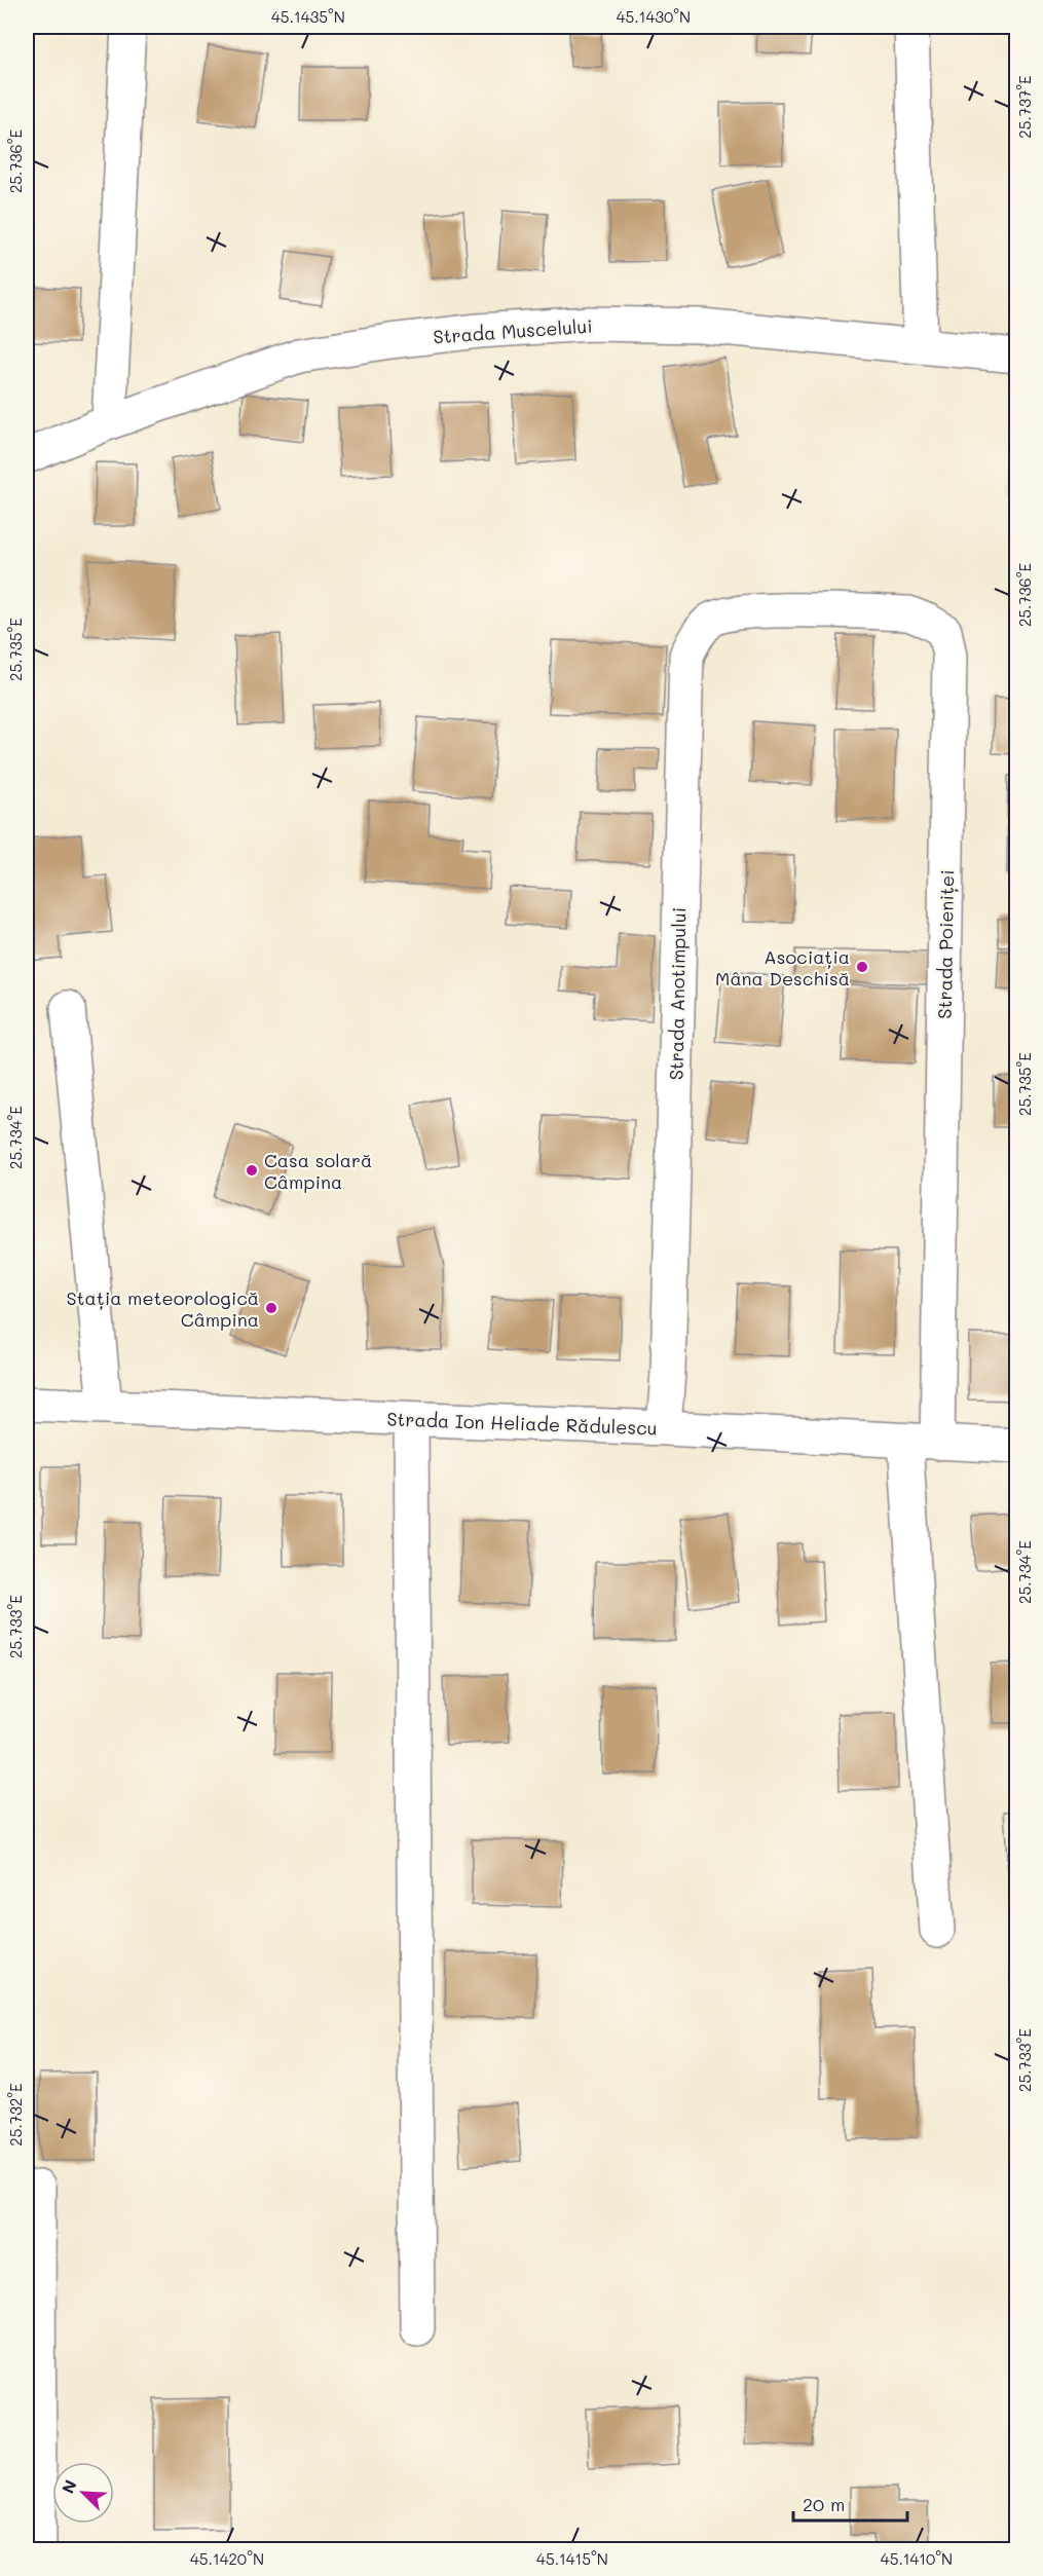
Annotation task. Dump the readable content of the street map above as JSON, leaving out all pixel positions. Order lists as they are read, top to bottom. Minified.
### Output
{"streets":{"street":["Strada Muscelului","Strada Poieniței","Strada Anotimpului","Strada Ion Heliade Rădulescu"]},"crossings":[["Strada Poieniței","Strada Anotimpului"],["Strada Poieniței","Strada Ion Heliade Rădulescu"],["Strada Anotimpului","Strada Ion Heliade Rădulescu"]],"places":["Asociația Mâna Deschisă","Casa solară Câmpina","Stația meteorologică Câmpina"],"scale_bar":"20 m","north":"top left","coordinates":["45.1435°N","45.1430°N","25.737°E","25.736°E","25.735°E","25.734°E","25.733°E","25.732°E","45.1420°N","45.1415°N","45.1410°N"]}
